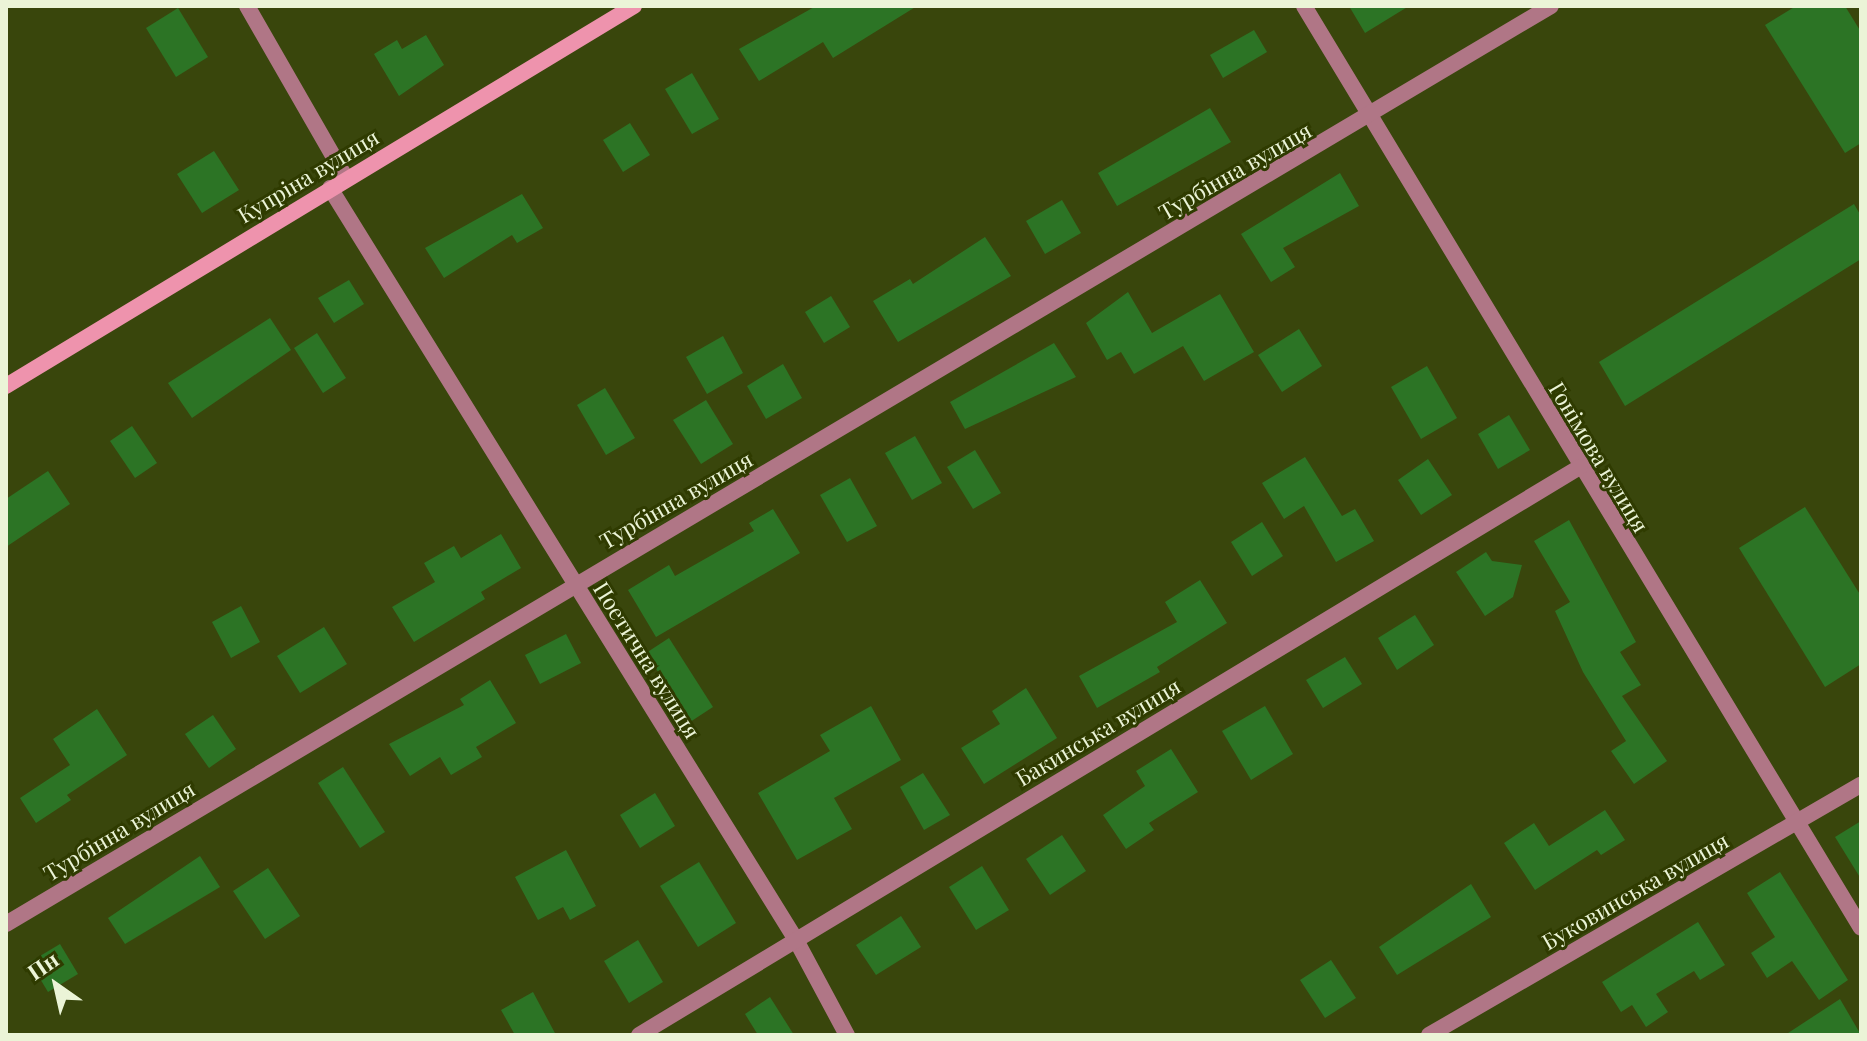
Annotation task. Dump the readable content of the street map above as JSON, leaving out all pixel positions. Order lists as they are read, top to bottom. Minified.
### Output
{"streets":{"main road":["Купріна вулиця"],"street":["Турбінна вулиця","Гонімова вулиця","Поетична вулиця","Бакинська вулиця","Буковинська вулиця"]},"crossings":[["Турбінна вулиця","Гонімова вулиця"],["Турбінна вулиця","Поетична вулиця"],["Купріна вулиця","Поетична вулиця"],["Гонімова вулиця","Бакинська вулиця"],["Гонімова вулиця","Буковинська вулиця"],["Поетична вулиця","Бакинська вулиця"]],"north":"top left"}
